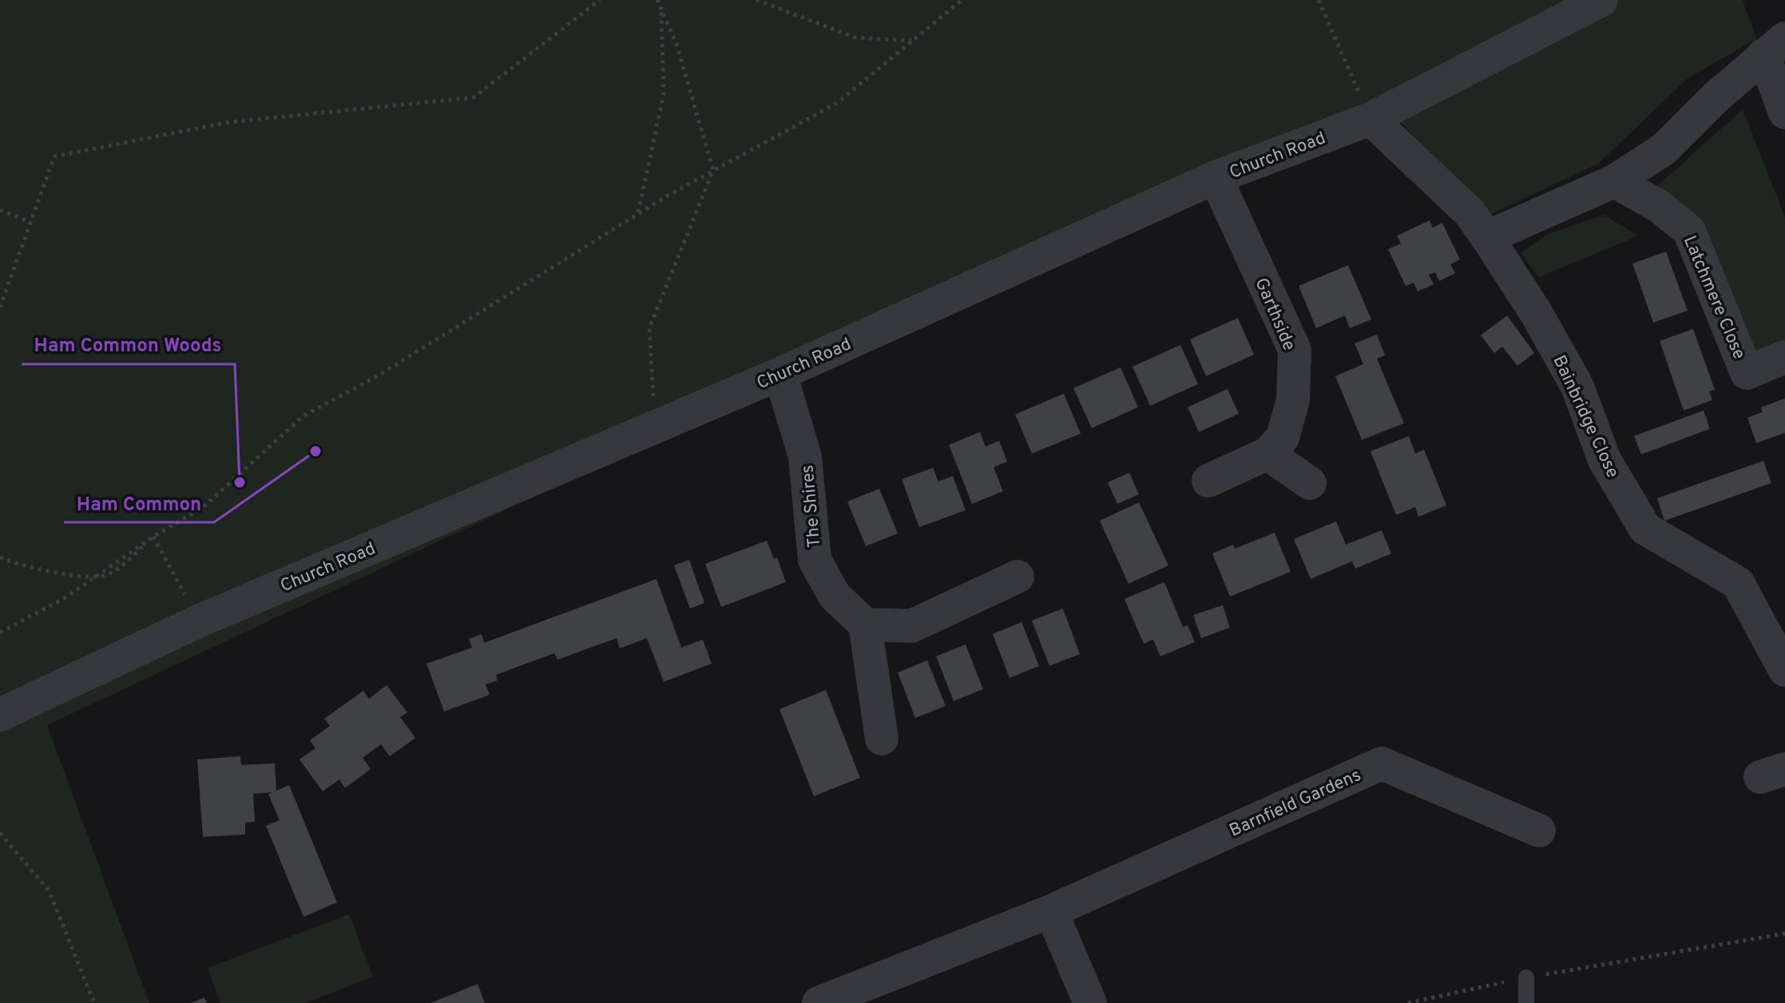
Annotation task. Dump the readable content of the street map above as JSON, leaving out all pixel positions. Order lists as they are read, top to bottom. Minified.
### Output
{"streets":{"street":["Church Road","Latchmere Close","Garthside","Bainbridge Close","The Shires","Barnfield Gardens"]},"crossings":[["Church Road","Garthside"],["Church Road","Bainbridge Close"],["Church Road","The Shires"]],"places":["Ham Common","Ham Common Woods"]}
